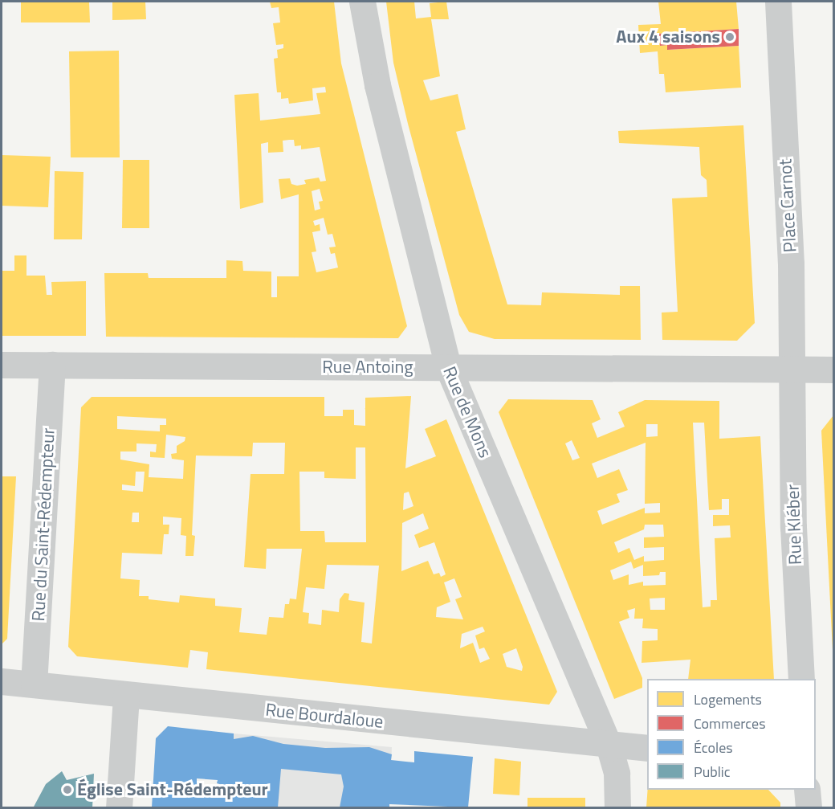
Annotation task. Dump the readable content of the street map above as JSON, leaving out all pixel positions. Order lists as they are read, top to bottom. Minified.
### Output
{"streets":{"street":["Place Carnot","Rue Antoing","Rue de Mons","Rue du Saint-Rédempteur","Rue Kléber","Rue Bourdaloue"]},"crossings":[["Place Carnot","Rue Antoing"],["Place Carnot","Rue Kléber"],["Rue Antoing","Rue de Mons"],["Rue Antoing","Rue du Saint-Rédempteur"],["Rue Antoing","Rue Kléber"],["Rue de Mons","Rue Bourdaloue"],["Rue du Saint-Rédempteur","Rue Bourdaloue"]],"places":["Aux 4 saisons","Église Saint-Rédempteur"],"legend":["Logements","Commerces","Écoles","Public"]}
